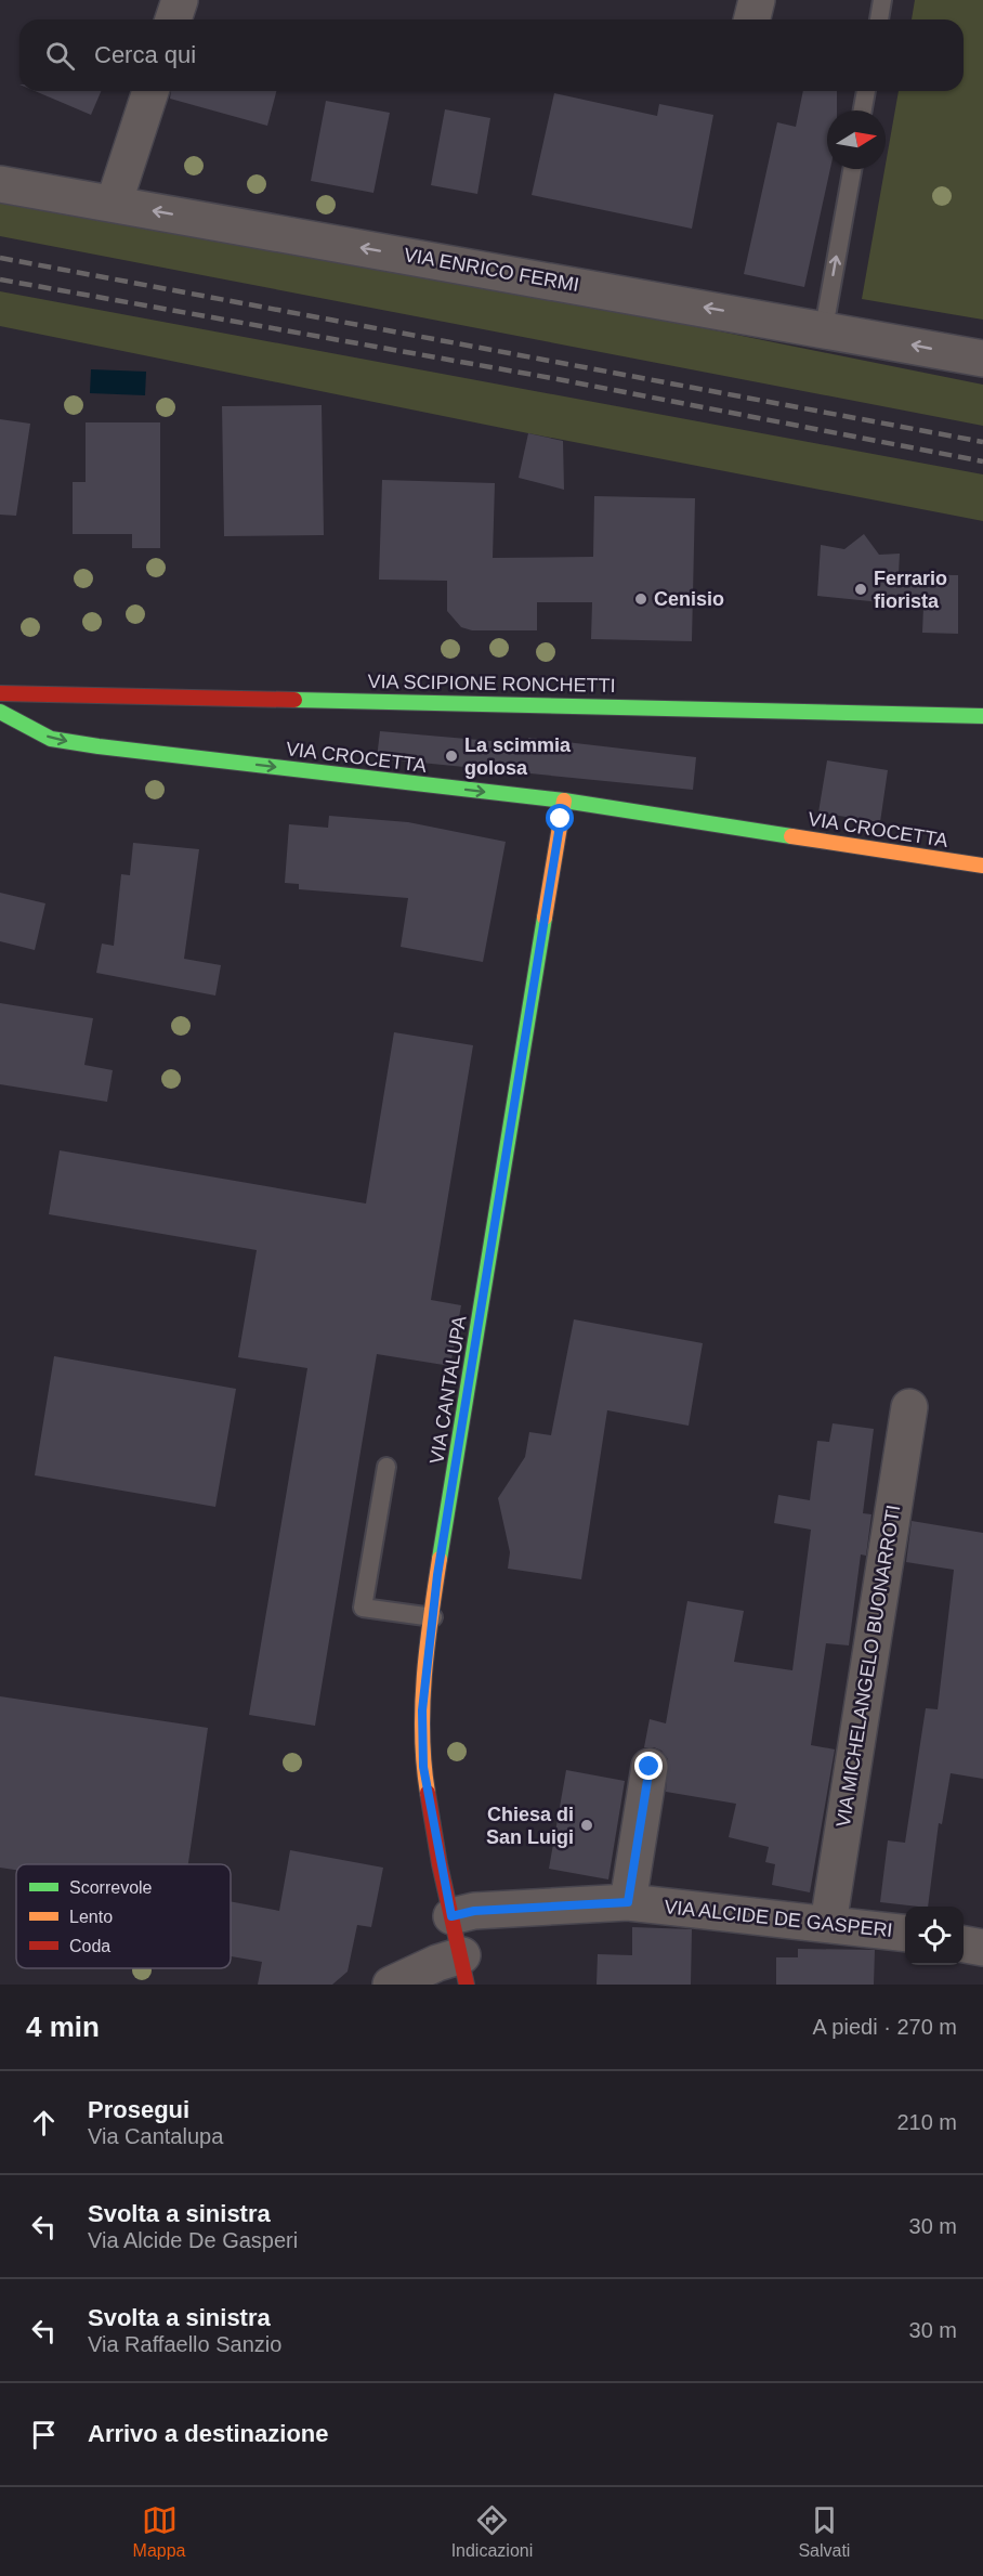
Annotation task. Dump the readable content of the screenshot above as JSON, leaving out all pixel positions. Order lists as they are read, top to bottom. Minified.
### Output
{"streets":{"street":["VIA ENRICO FERMI","VIA SCIPIONE RONCHETTI","VIA CROCETTA","VIA CANTALUPA","VIA MICHELANGELO BUONARROTI","VIA ALCIDE DE GASPERI"]},"crossings":[["VIA CROCETTA","VIA CANTALUPA"],["VIA CANTALUPA","VIA ALCIDE DE GASPERI"],["VIA MICHELANGELO BUONARROTI","VIA ALCIDE DE GASPERI"]],"one_way":["VIA ENRICO FERMI","VIA CROCETTA"],"places":["Ferrario fiorista","Cenisio","La scimmia golosa","Chiesa di San Luigi"],"legend":["Scorrevole","Lento","Coda"],"north":"right","page":{"search":"Cerca qui","heading":["4 min","A piedi · 270 m"],"list":[["Prosegui","Via Cantalupa","210 m"],["Svolta a sinistra","Via Alcide De Gasperi","30 m"],["Svolta a sinistra","Via Raffaello Sanzio","30 m"],"Arrivo a destinazione"],"nav":["Mappa","Indicazioni","Salvati"]}}
